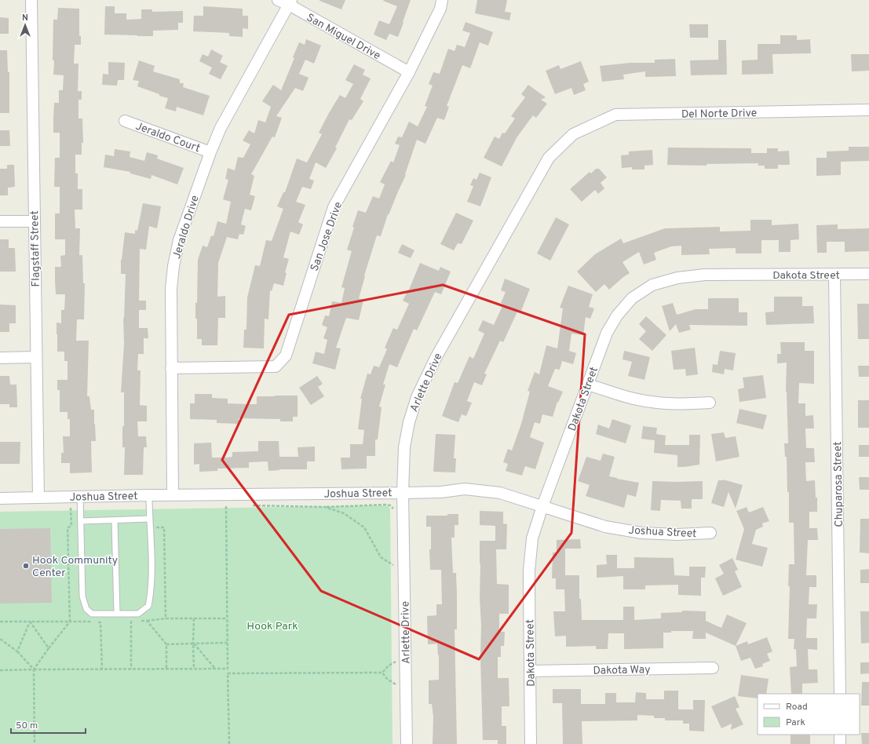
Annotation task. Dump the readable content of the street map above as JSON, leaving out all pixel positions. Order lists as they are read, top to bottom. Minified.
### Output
{"streets":{"street":["San Miguel Drive","Del Norte Drive","Jeraldo Court","Jeraldo Drive","San Jose Drive","Flagstaff Street","Dakota Street","Arlette Drive","Chuparosa Street","Joshua Street","Dakota Way"]},"crossings":[["San Miguel Drive","Jeraldo Drive"],["San Miguel Drive","San Jose Drive"],["Del Norte Drive","Arlette Drive"],["Jeraldo Court","Jeraldo Drive"],["Jeraldo Drive","San Jose Drive"],["Jeraldo Drive","Joshua Street"],["Flagstaff Street","Joshua Street"],["Dakota Street","Chuparosa Street"],["Dakota Street","Joshua Street"],["Dakota Street","Dakota Way"],["Arlette Drive","Joshua Street"]],"parks":["Hook Park"],"places":["Hook Community Center"],"legend":["Road","Park"],"scale_bar":"50 m","north":"top"}
